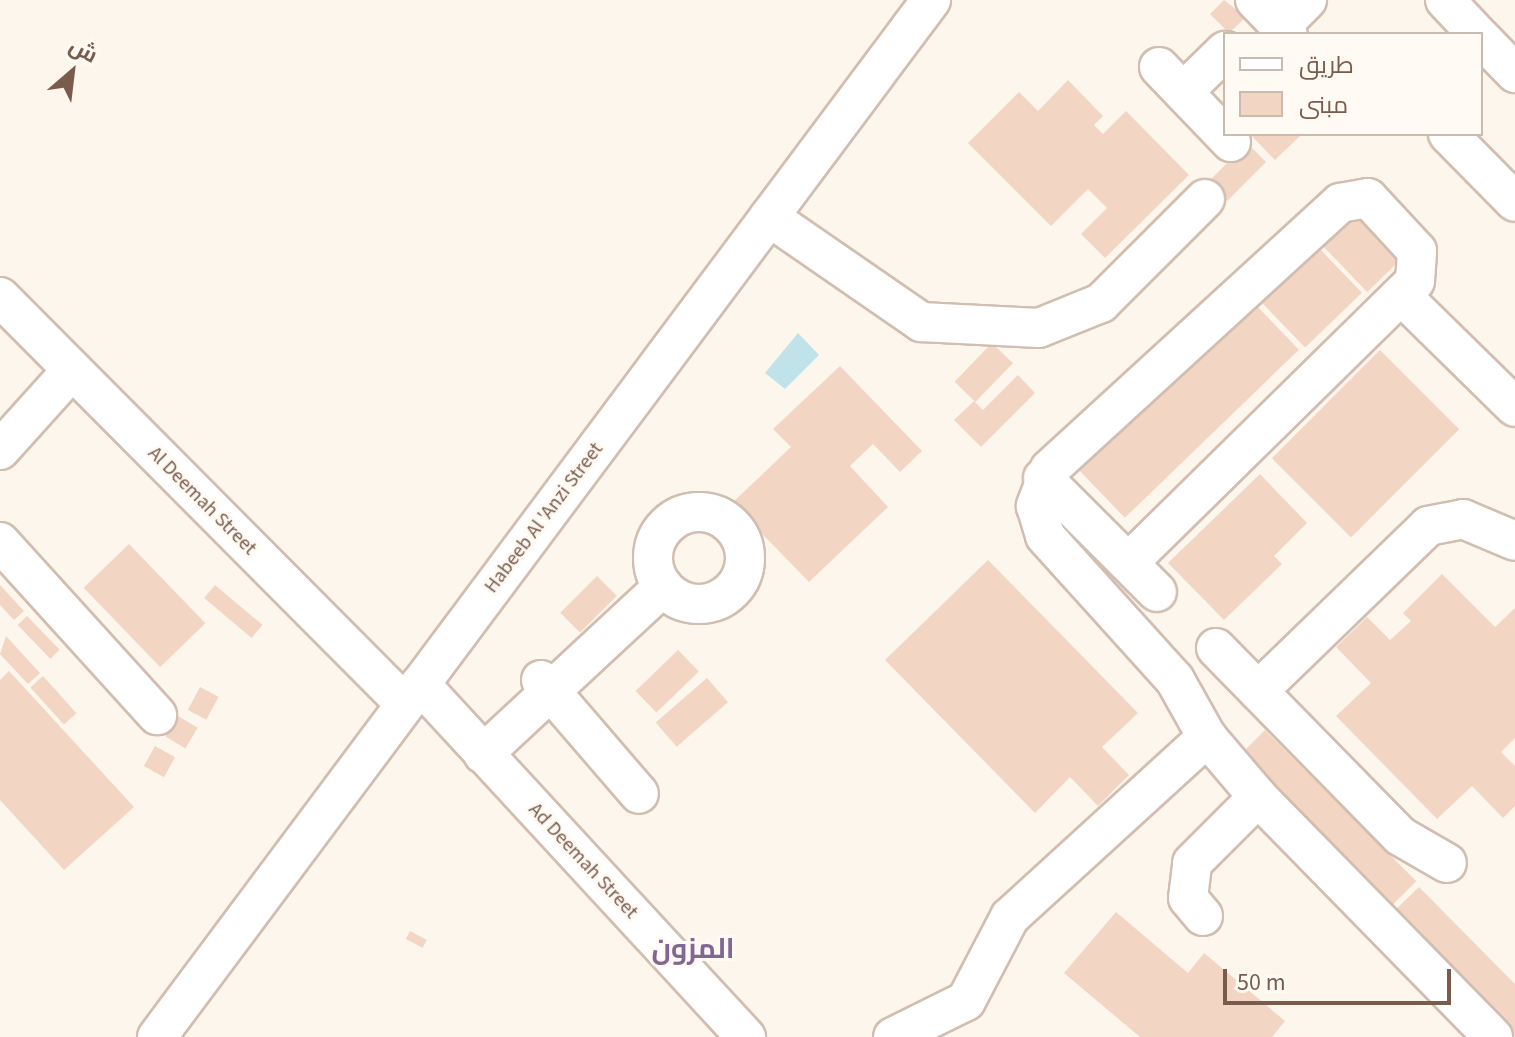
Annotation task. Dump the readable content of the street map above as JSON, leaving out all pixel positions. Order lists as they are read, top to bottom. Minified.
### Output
{"streets":{"street":["Al Deemah Street","Habeeb Al 'Anzi Street","Ad Deemah Street"]},"crossings":[["Al Deemah Street","Habeeb Al 'Anzi Street"],["Al Deemah Street","Ad Deemah Street"],["Habeeb Al 'Anzi Street","Ad Deemah Street"]],"districts":["المزون"],"legend":["طريق","مبنى"],"scale_bar":"50 m","north":"top right"}
